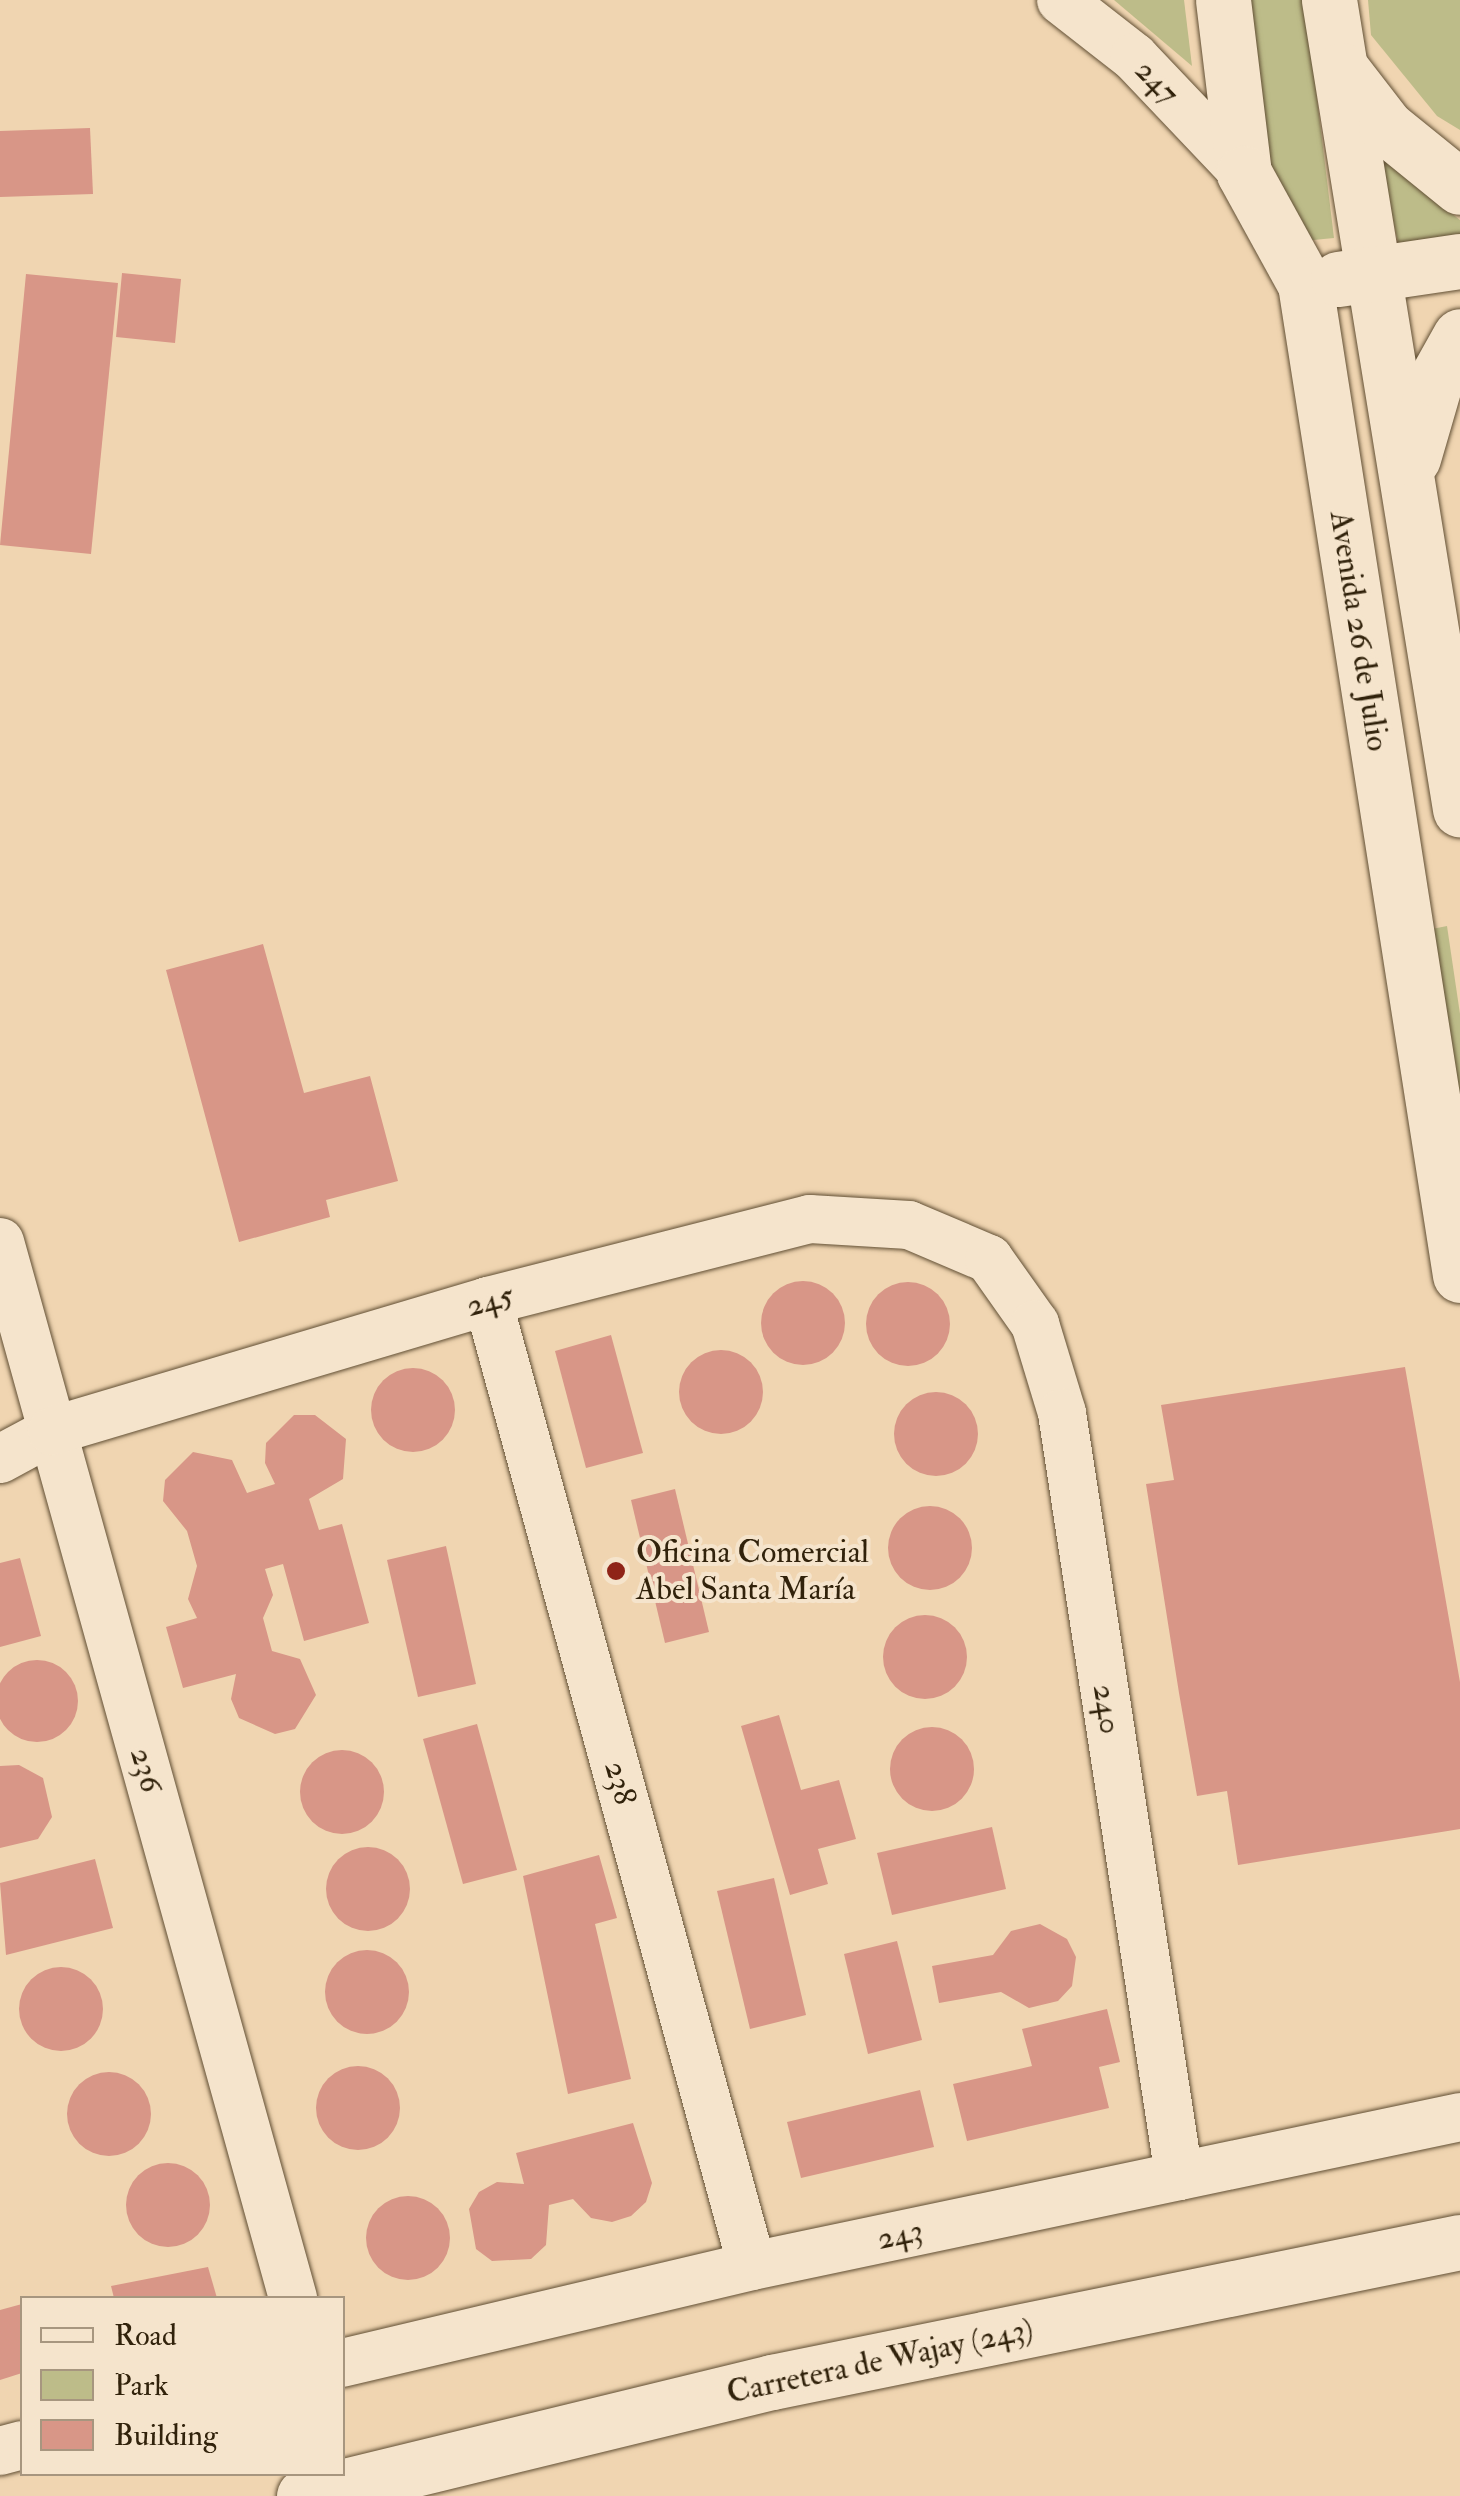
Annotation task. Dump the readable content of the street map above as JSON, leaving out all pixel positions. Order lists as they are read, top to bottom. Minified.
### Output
{"streets":{"street":["247","Avenida 26 de Julio","245","240","236","238","243","Carretera de Wajay (243)"]},"crossings":[["247","Avenida 26 de Julio"],["245","240"],["245","236"],["245","238"],["240","243"],["238","243"]],"places":["Oficina Comercial Abel Santa María"],"legend":["Road","Park","Building"]}
